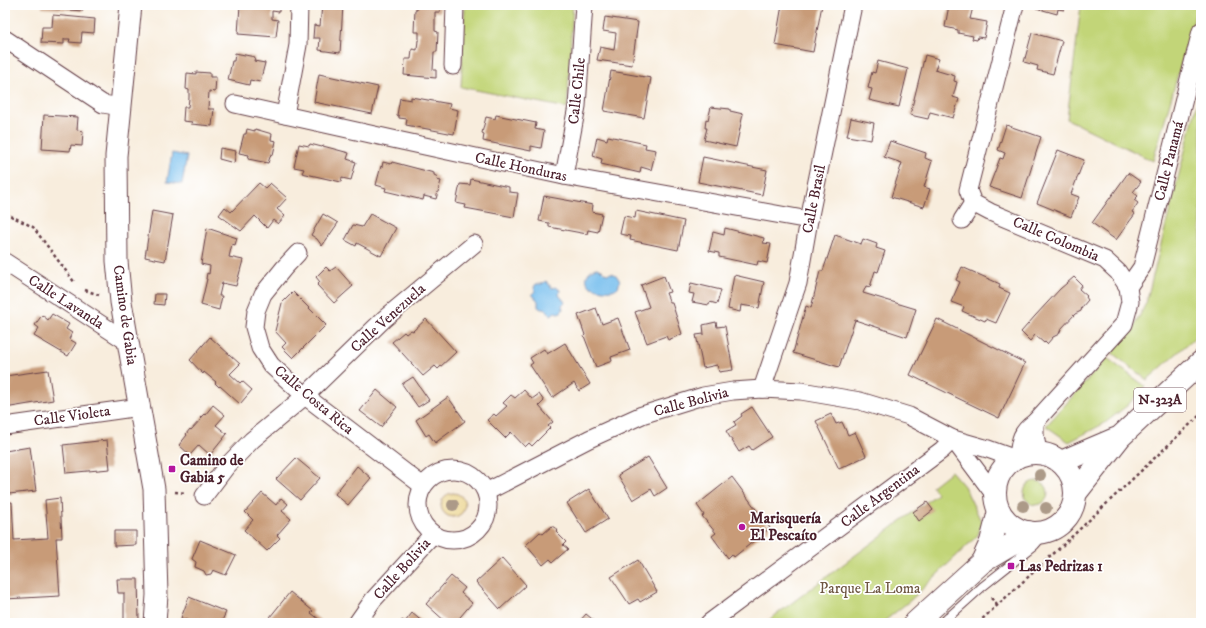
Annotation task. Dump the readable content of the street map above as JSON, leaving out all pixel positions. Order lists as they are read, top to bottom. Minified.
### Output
{"streets":{"main road":["N-323A"],"street":["Calle Chile","Calle Panamá","Calle Honduras","Calle Brasil","Calle Colombia","Calle Lavanda","Camino de Gabia","Calle Venezuela","Calle Costa Rica","Calle Bolivia","Calle Violeta","Calle Argentina"]},"crossings":[["Calle Chile","Calle Honduras"],["Calle Panamá","Calle Colombia"],["Calle Honduras","Calle Brasil"],["Calle Brasil","Calle Bolivia"],["Calle Lavanda","Camino de Gabia"],["Camino de Gabia","Calle Violeta"],["Calle Venezuela","Calle Costa Rica"],["Calle Costa Rica","Calle Bolivia"],["N-323A","Calle Bolivia"],["Calle Bolivia","Calle Argentina"]],"parks":["Parque La Loma"],"places":{"transit":["Camino de Gabia 5","Las Pedrizas 1"],"other":["Marisquería El Pescaíto"]}}
